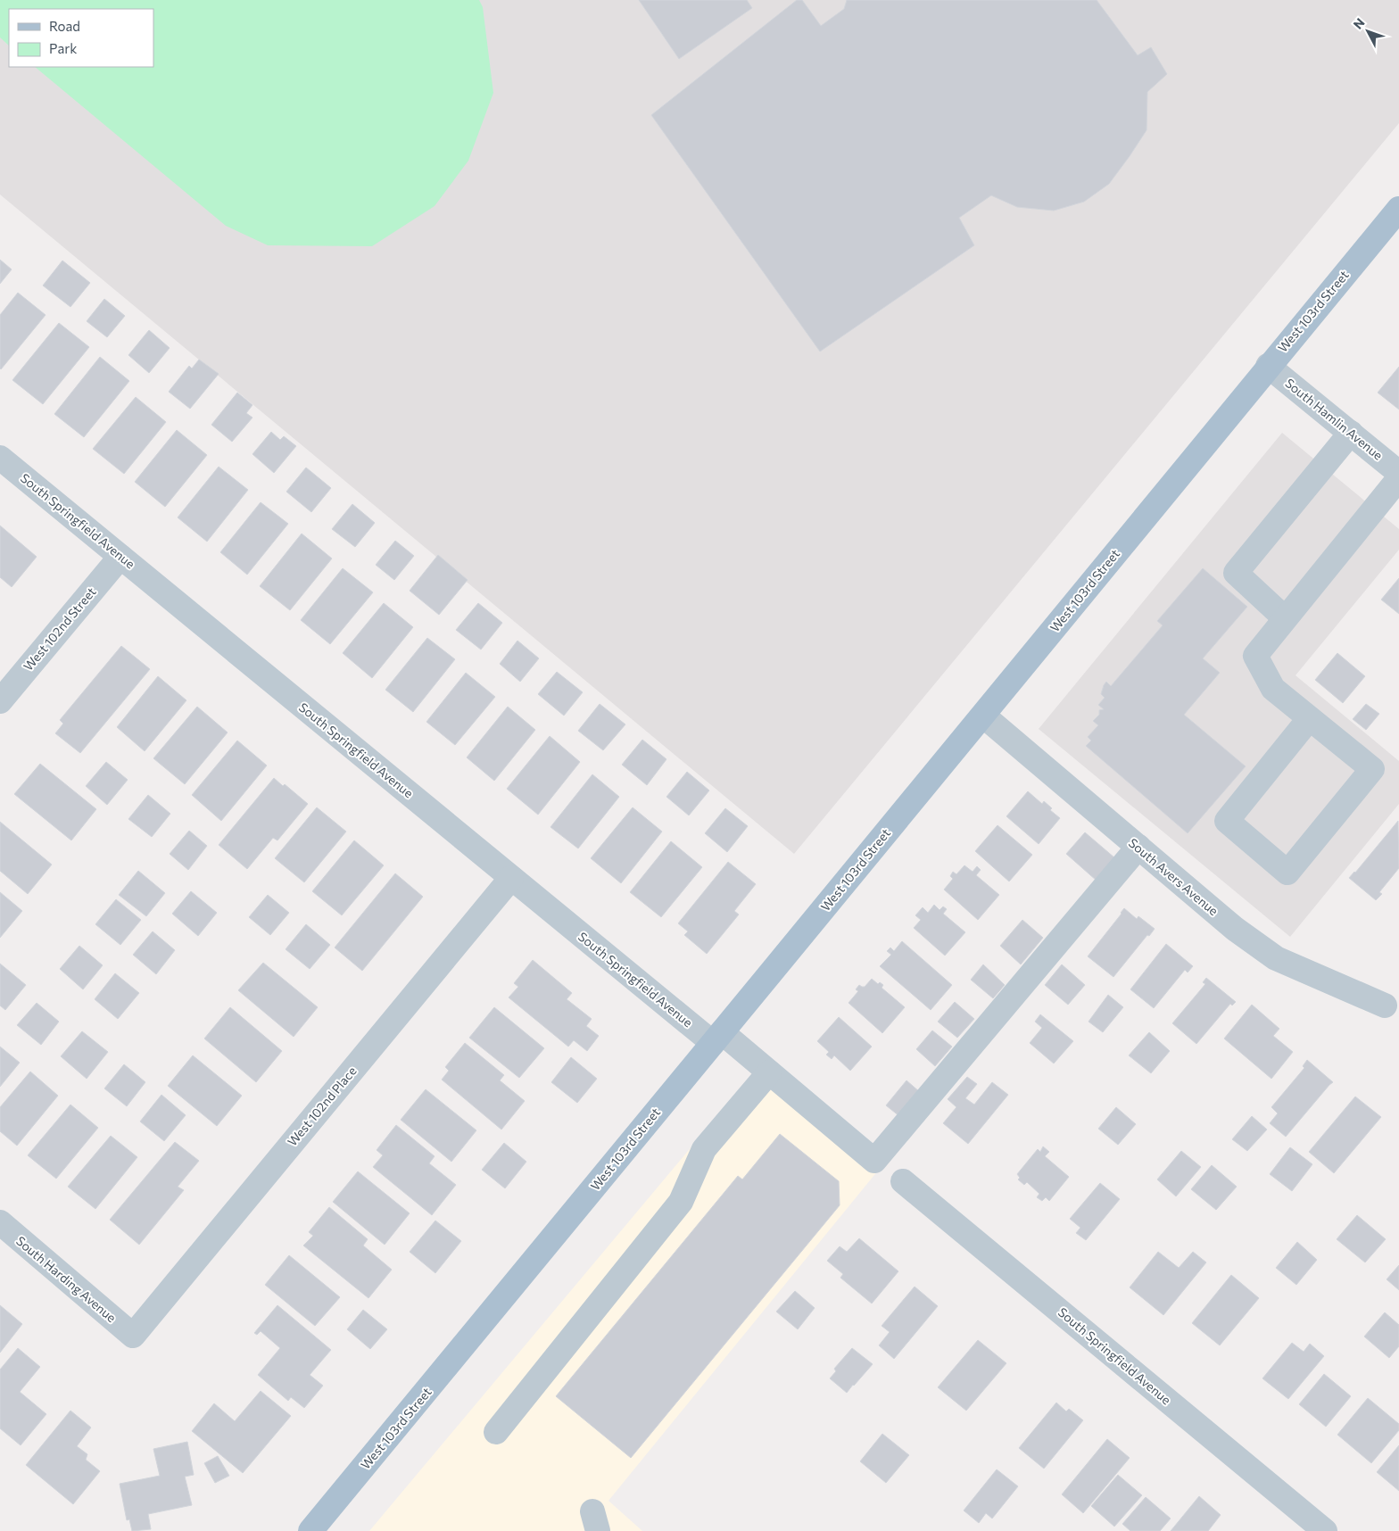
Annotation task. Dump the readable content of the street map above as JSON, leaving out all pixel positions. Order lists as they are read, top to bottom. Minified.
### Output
{"streets":{"main road":["West 103rd Street"],"street":["South Hamlin Avenue","South Springfield Avenue","West 102nd Street","South Avers Avenue","West 102nd Place","South Harding Avenue"]},"crossings":[["West 103rd Street","South Hamlin Avenue"],["West 103rd Street","South Springfield Avenue"],["West 103rd Street","South Avers Avenue"],["South Springfield Avenue","West 102nd Street"],["South Springfield Avenue","South Avers Avenue"],["South Springfield Avenue","West 102nd Place"],["West 102nd Place","South Harding Avenue"]],"legend":["Road","Park"],"north":"top left"}
